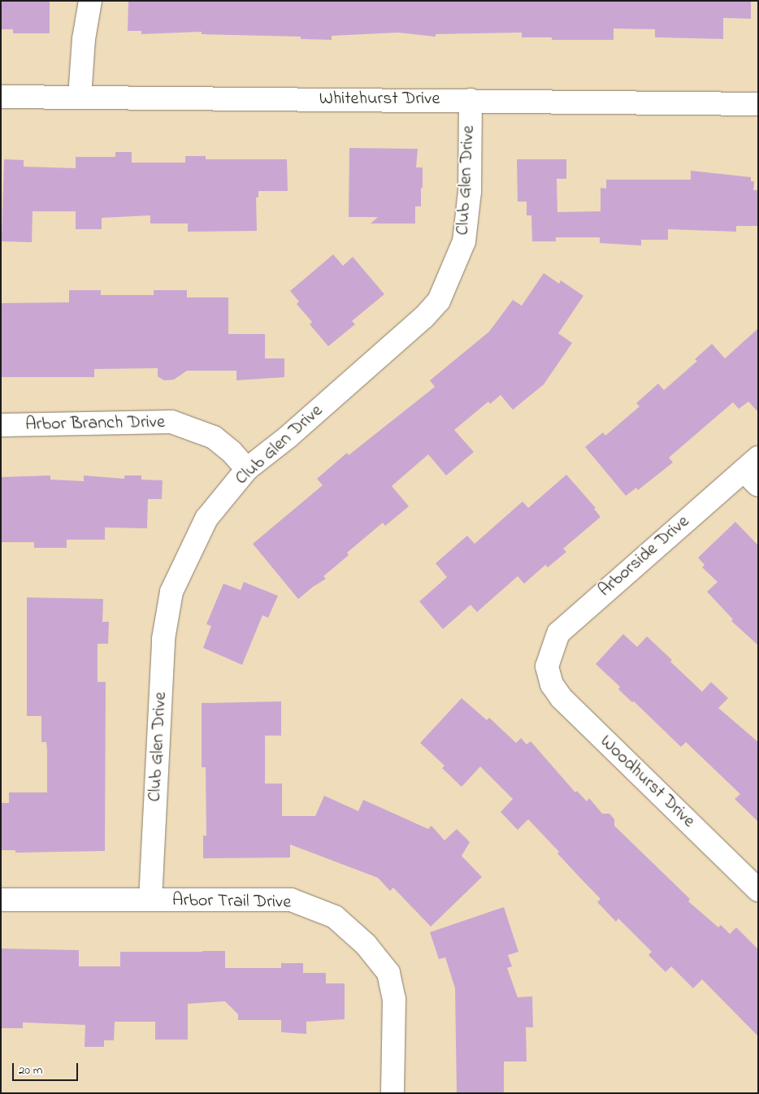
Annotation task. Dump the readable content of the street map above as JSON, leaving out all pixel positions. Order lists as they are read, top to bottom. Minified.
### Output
{"streets":{"street":["Whitehurst Drive","Club Glen Drive","Arbor Branch Drive","Arborside Drive","Woodhurst Drive","Arbor Trail Drive"]},"crossings":[["Whitehurst Drive","Club Glen Drive"],["Club Glen Drive","Arbor Branch Drive"],["Club Glen Drive","Arbor Trail Drive"],["Arborside Drive","Woodhurst Drive"]],"scale_bar":"20 m"}
